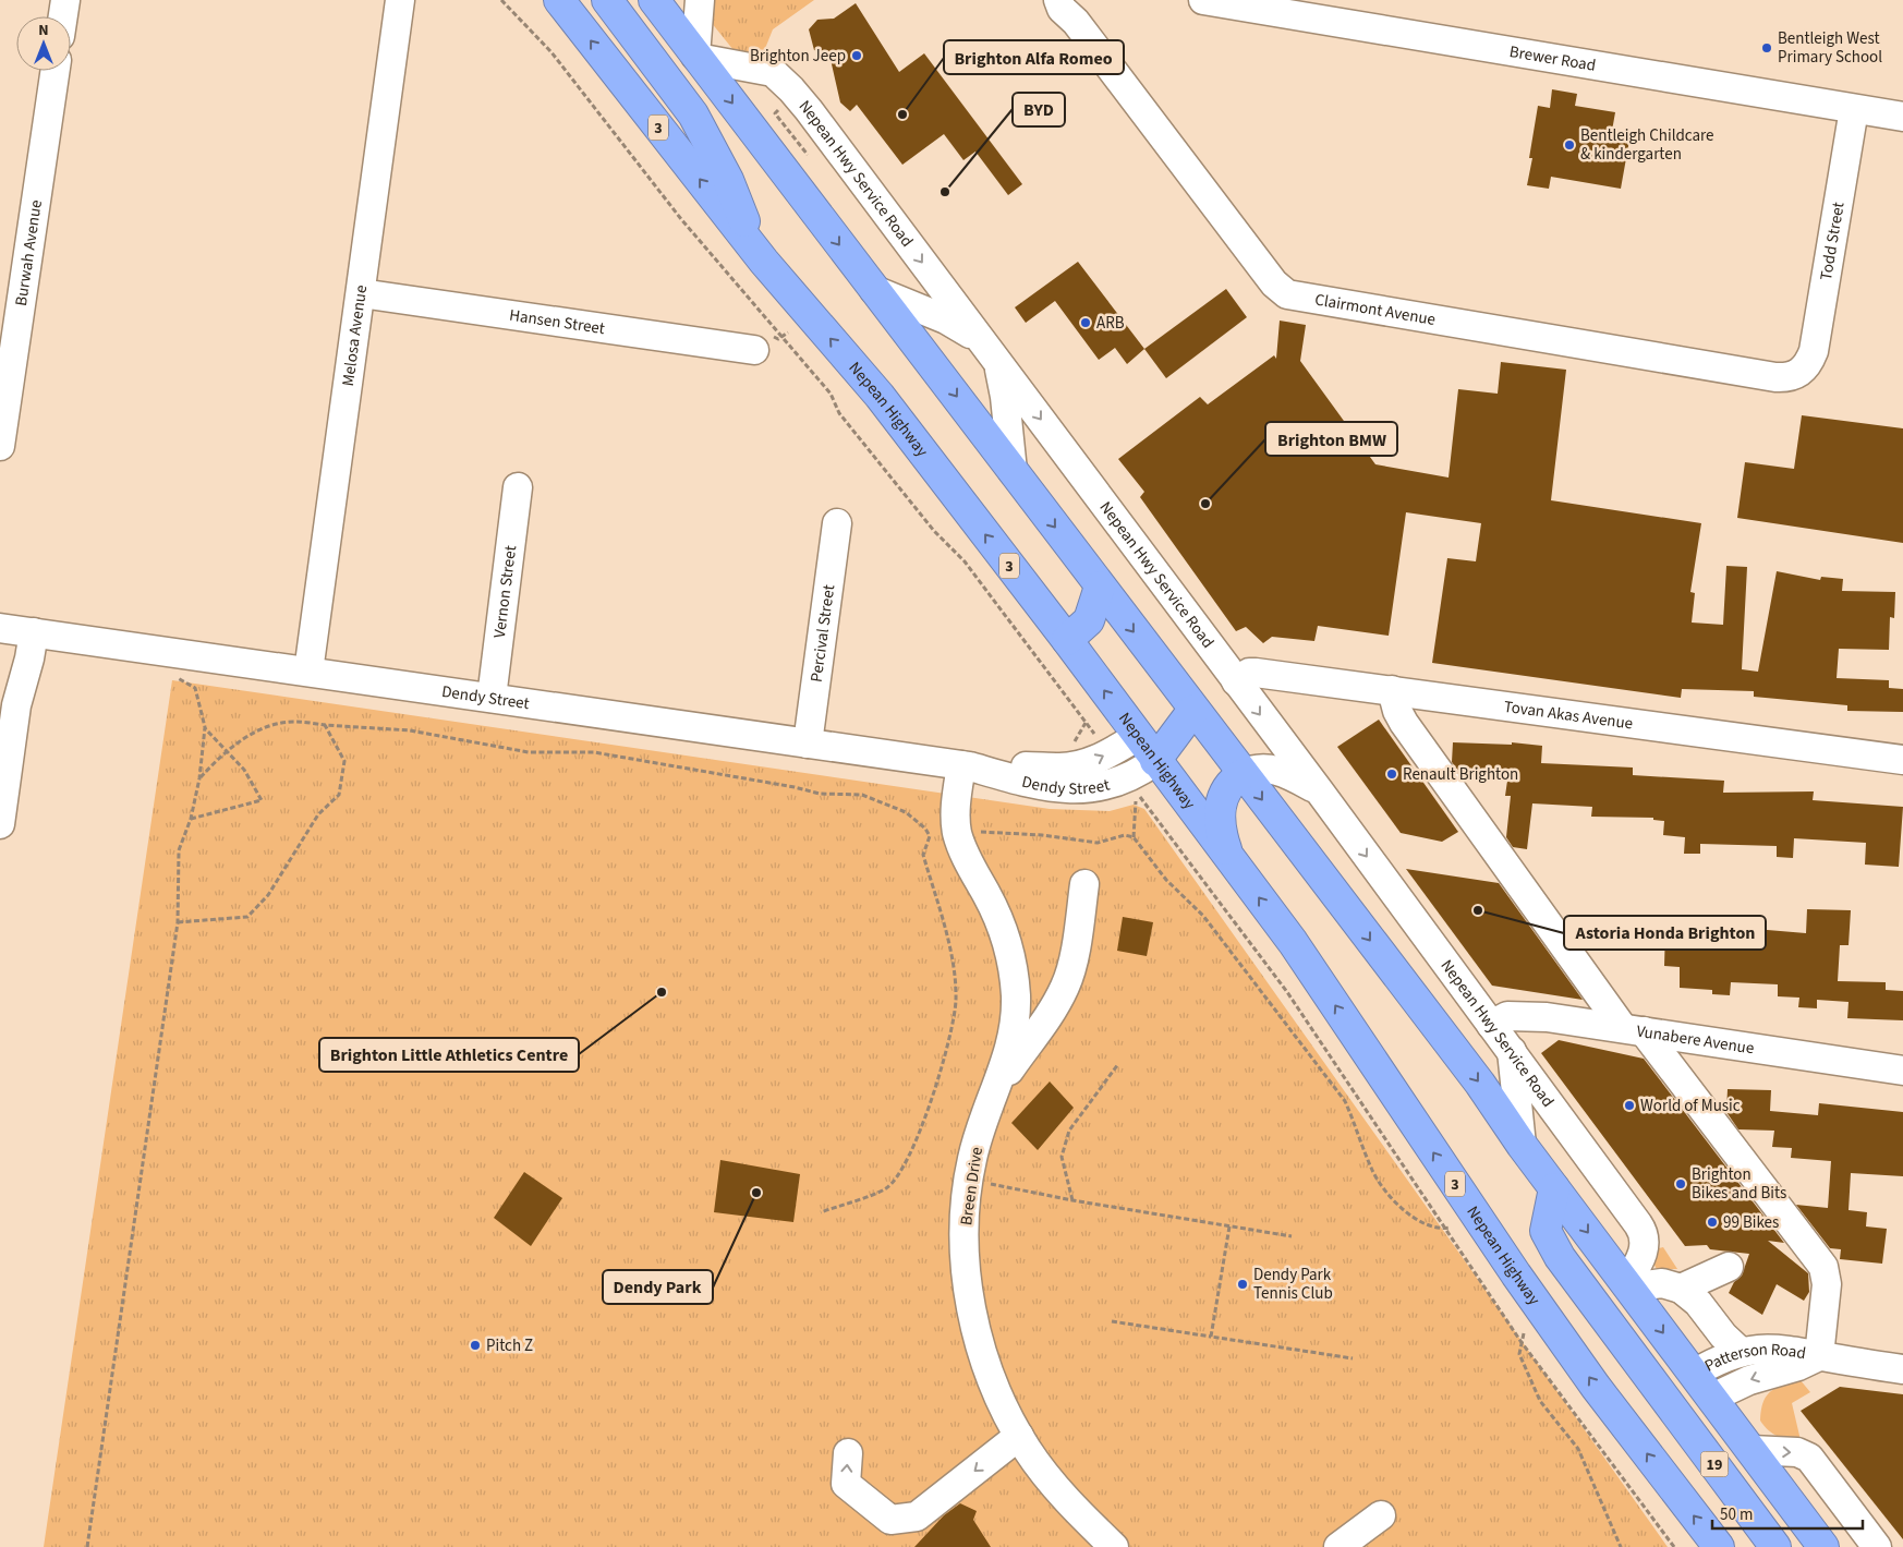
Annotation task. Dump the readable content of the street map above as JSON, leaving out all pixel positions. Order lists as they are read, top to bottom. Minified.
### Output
{"streets":{"highway":["3","Nepean Highway","19"],"street":["Brewer Road","Nepean Hwy Service Road","Todd Street","Burwah Avenue","Clairmont Avenue","Hansen Street","Melosa Avenue","Vernon Street","Percival Street","Dendy Street","Tovan Akas Avenue","Vunabere Avenue","Breen Drive","Patterson Road"]},"crossings":[["Brewer Road","Todd Street"],["Nepean Hwy Service Road","Tovan Akas Avenue"],["Nepean Hwy Service Road","Vunabere Avenue"],["Todd Street","Clairmont Avenue"],["Hansen Street","Melosa Avenue"],["Melosa Avenue","Dendy Street"],["Nepean Highway","Dendy Street"],["Vernon Street","Dendy Street"],["Percival Street","Dendy Street"],["Dendy Street","Breen Drive"]],"places":["Bentleigh West Primary School","Brighton Jeep","Brighton Alfa Romeo","Bentleigh Childcare & kindergarten","BYD","ARB","Brighton BMW","Renault Brighton","Astoria Honda Brighton","Brighton Little Athletics Centre","World of Music","Brighton Bikes and Bits","Dendy Park","99 Bikes","Dendy Park Tennis Club","Pitch Z"],"scale_bar":"50 m","north":"top"}
